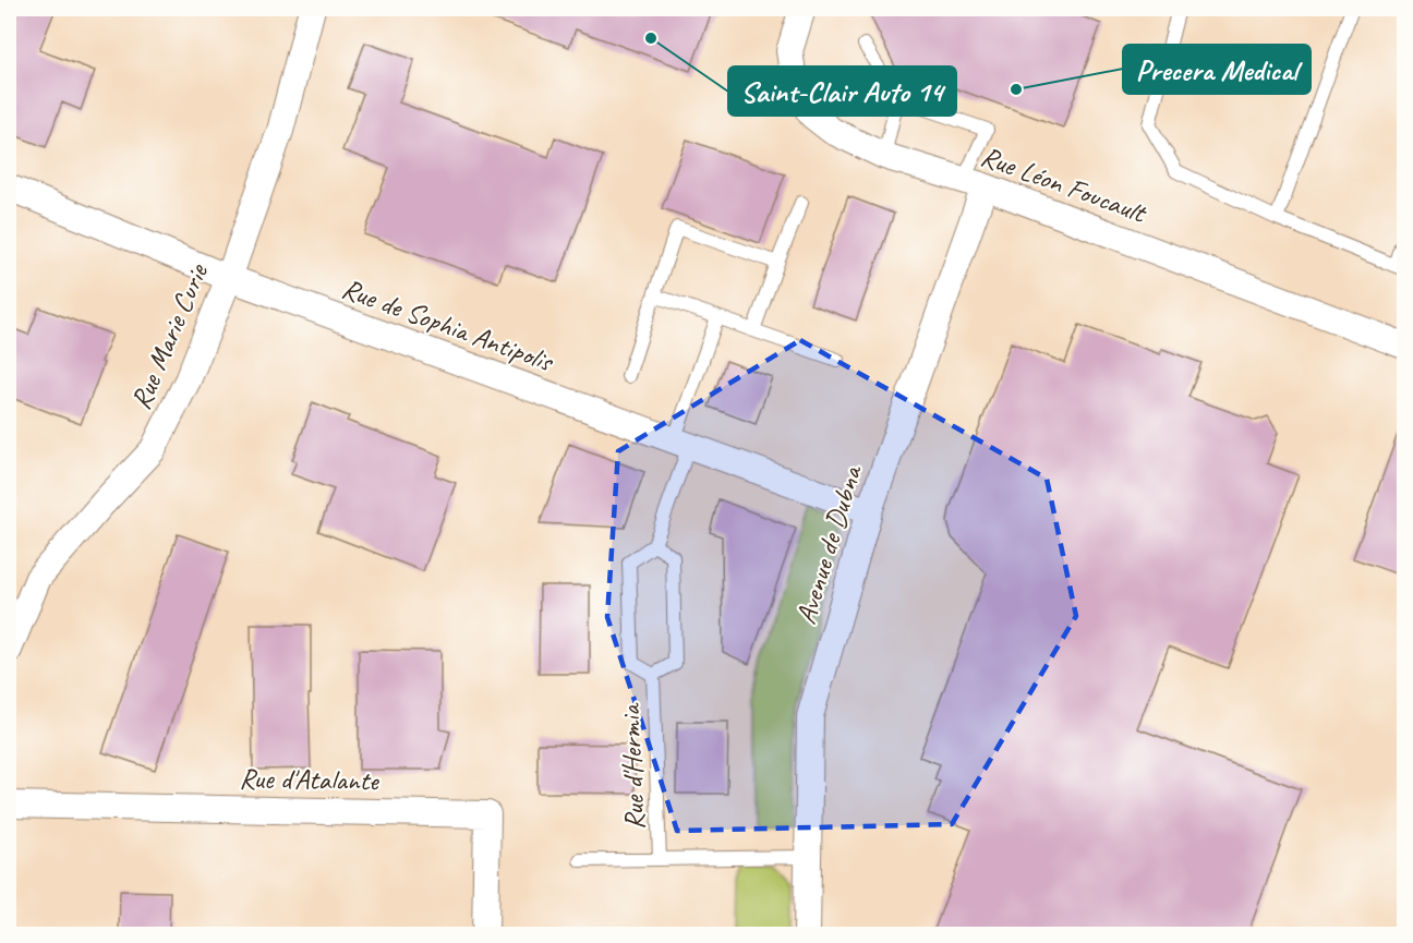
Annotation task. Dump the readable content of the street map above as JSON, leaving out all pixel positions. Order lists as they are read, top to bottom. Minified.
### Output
{"streets":{"street":["Rue Léon Foucault","Rue de Sophia Antipolis","Rue Marie Curie","Avenue de Dubna","Rue d'Atalante"],"lane":["Rue d'Hermia"]},"crossings":[["Rue Léon Foucault","Avenue de Dubna"],["Rue de Sophia Antipolis","Rue Marie Curie"],["Rue de Sophia Antipolis","Avenue de Dubna"]],"places":["Saint-Clair Auto 14","Precera Medical"]}
